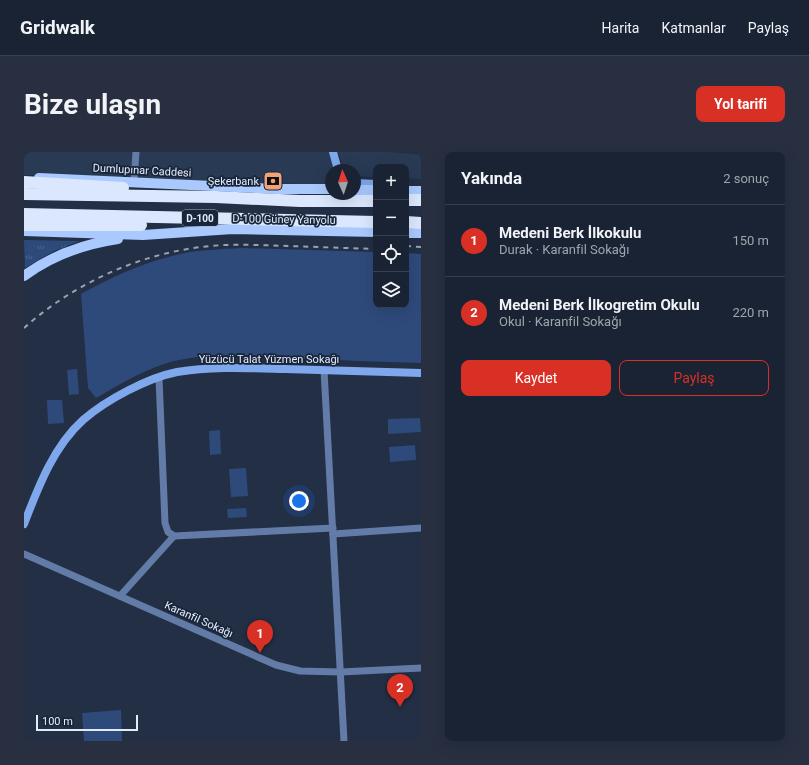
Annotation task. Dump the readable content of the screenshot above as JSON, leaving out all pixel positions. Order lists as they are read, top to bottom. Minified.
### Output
{"streets":{"highway":["D-100"],"main road":["Dumlupınar Caddesi","D-100 Güney Yanyolu"],"street":["Yüzücü Talat Yüzmen Sokağı","Karanfil Sokağı"]},"places":{"bank":["Şekerbank"]},"scale_bar":"100 m","north":"top","page":{"header":"Gridwalk","nav":["Harita","Katmanlar","Paylaş"],"buttons":["Yol tarifi",["Kaydet","Paylaş"]],"title":"Bize ulaşın","heading":["Yakında","2 sonuç"],"map_buttons":["+","−"],"list":[{"mark":"1","name":"Medeni Berk İlkokulu","note":"Durak · Karanfil Sokağı","value":"150 m"},{"mark":"2","name":"Medeni Berk İlkogretim Okulu","note":"Okul · Karanfil Sokağı","value":"220 m"}],"pins":["1","2"],"scale":"100 m"}}
